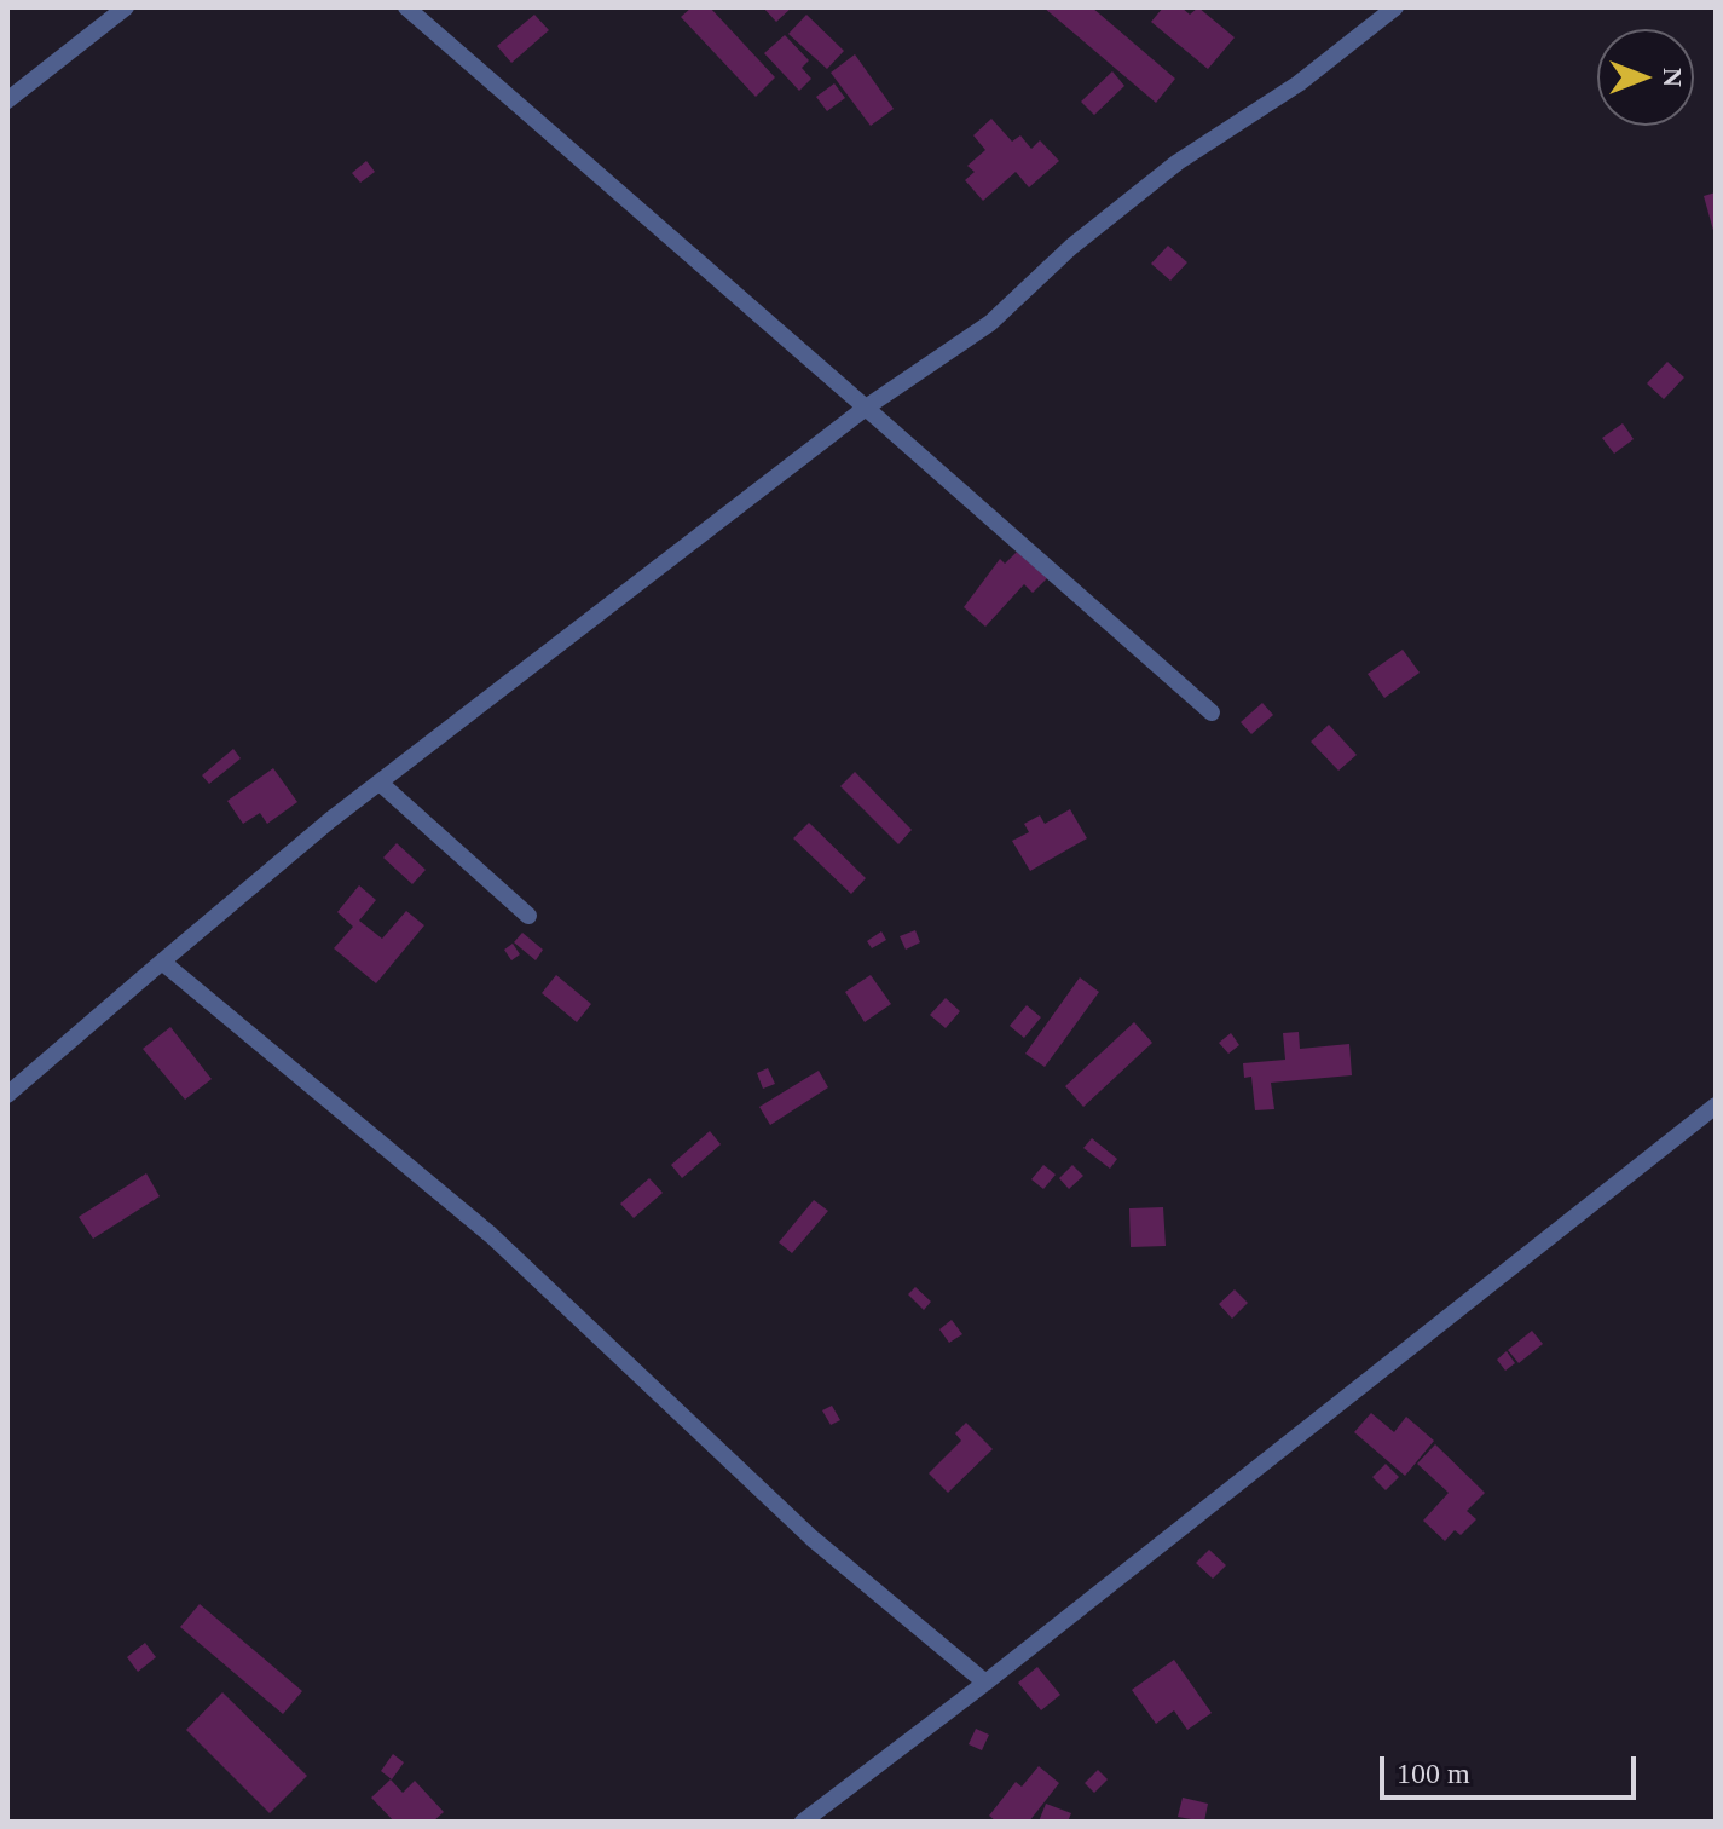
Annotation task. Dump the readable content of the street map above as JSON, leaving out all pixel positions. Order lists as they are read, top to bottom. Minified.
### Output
{"scale_bar":"100 m","north":"right"}
